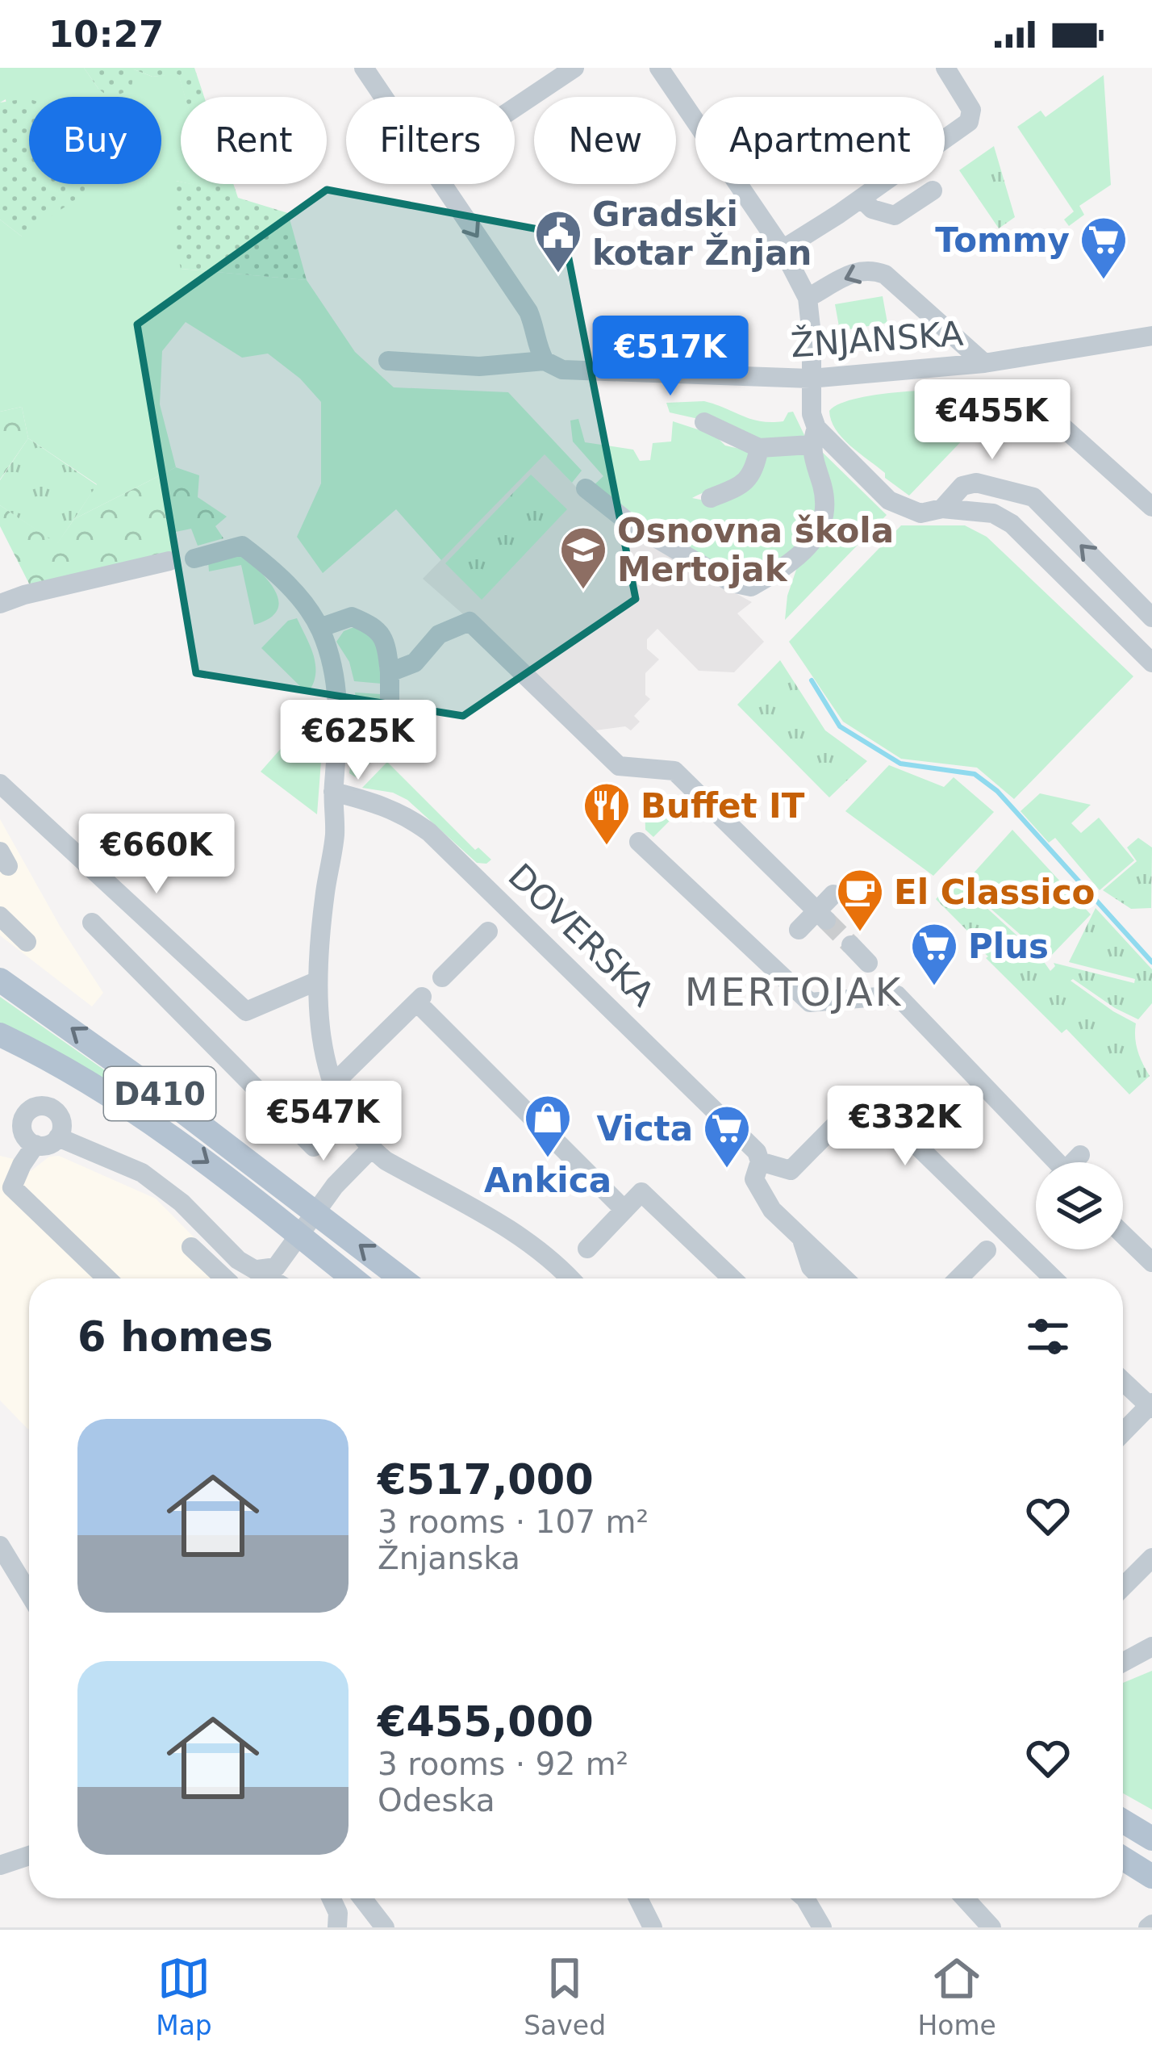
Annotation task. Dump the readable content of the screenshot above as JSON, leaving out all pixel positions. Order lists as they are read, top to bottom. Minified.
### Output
{"streets":{"main road":["D410"],"street":["ŽNJANSKA","DOVERSKA"]},"districts":["MERTOJAK"],"places":{"public building":["Gradski kotar Žnjan"],"supermarket":["Tommy","Plus","Victa"],"school or university":["Osnovna škola Mertojak"],"restaurant":["Buffet IT"],"cafe":["El Classico"],"shop":["Ankica"]},"page":{"status":"10:27","chip":["Buy","Rent","Filters","New","Apartment"],"price":["€517K","€455K","€625K","€660K","€547K","€332K"],"heading":"6 homes","list":[{"name":"€517,000","note":"3 rooms · 107 m² · Žnjanska"},{"name":"€455,000","note":"3 rooms · 92 m² · Odeska"}],"tabs":["Map","Saved","Home"]}}
